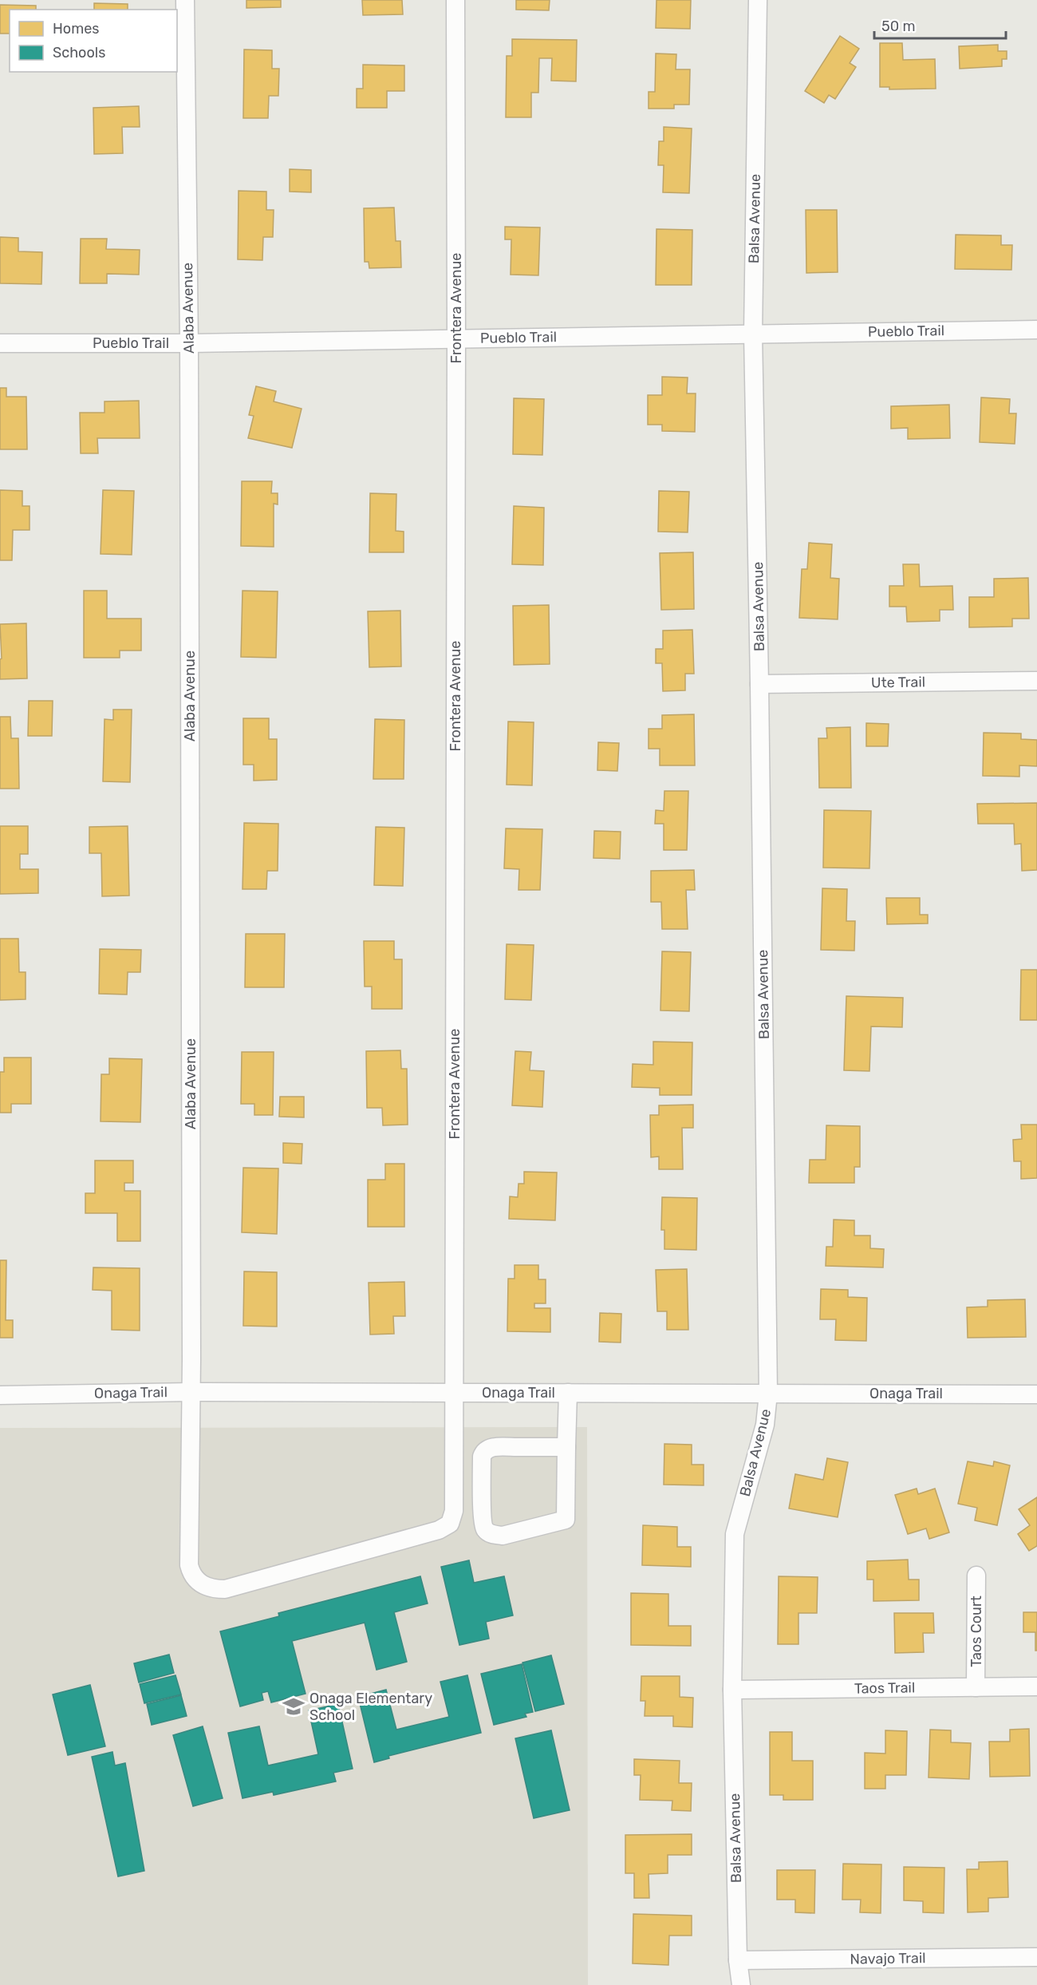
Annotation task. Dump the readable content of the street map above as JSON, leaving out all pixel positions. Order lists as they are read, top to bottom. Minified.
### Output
{"streets":{"street":["Balsa Avenue","Alaba Avenue","Frontera Avenue","Pueblo Trail","Ute Trail","Onaga Trail","Taos Court","Taos Trail","Navajo Trail"]},"crossings":[["Balsa Avenue","Pueblo Trail"],["Balsa Avenue","Ute Trail"],["Balsa Avenue","Onaga Trail"],["Balsa Avenue","Taos Trail"],["Balsa Avenue","Navajo Trail"],["Alaba Avenue","Frontera Avenue"],["Alaba Avenue","Pueblo Trail"],["Alaba Avenue","Onaga Trail"],["Frontera Avenue","Pueblo Trail"],["Frontera Avenue","Onaga Trail"],["Taos Court","Taos Trail"]],"places":{"school or university":["Onaga Elementary School"]},"legend":["Homes","Schools"],"scale_bar":"50 m"}
